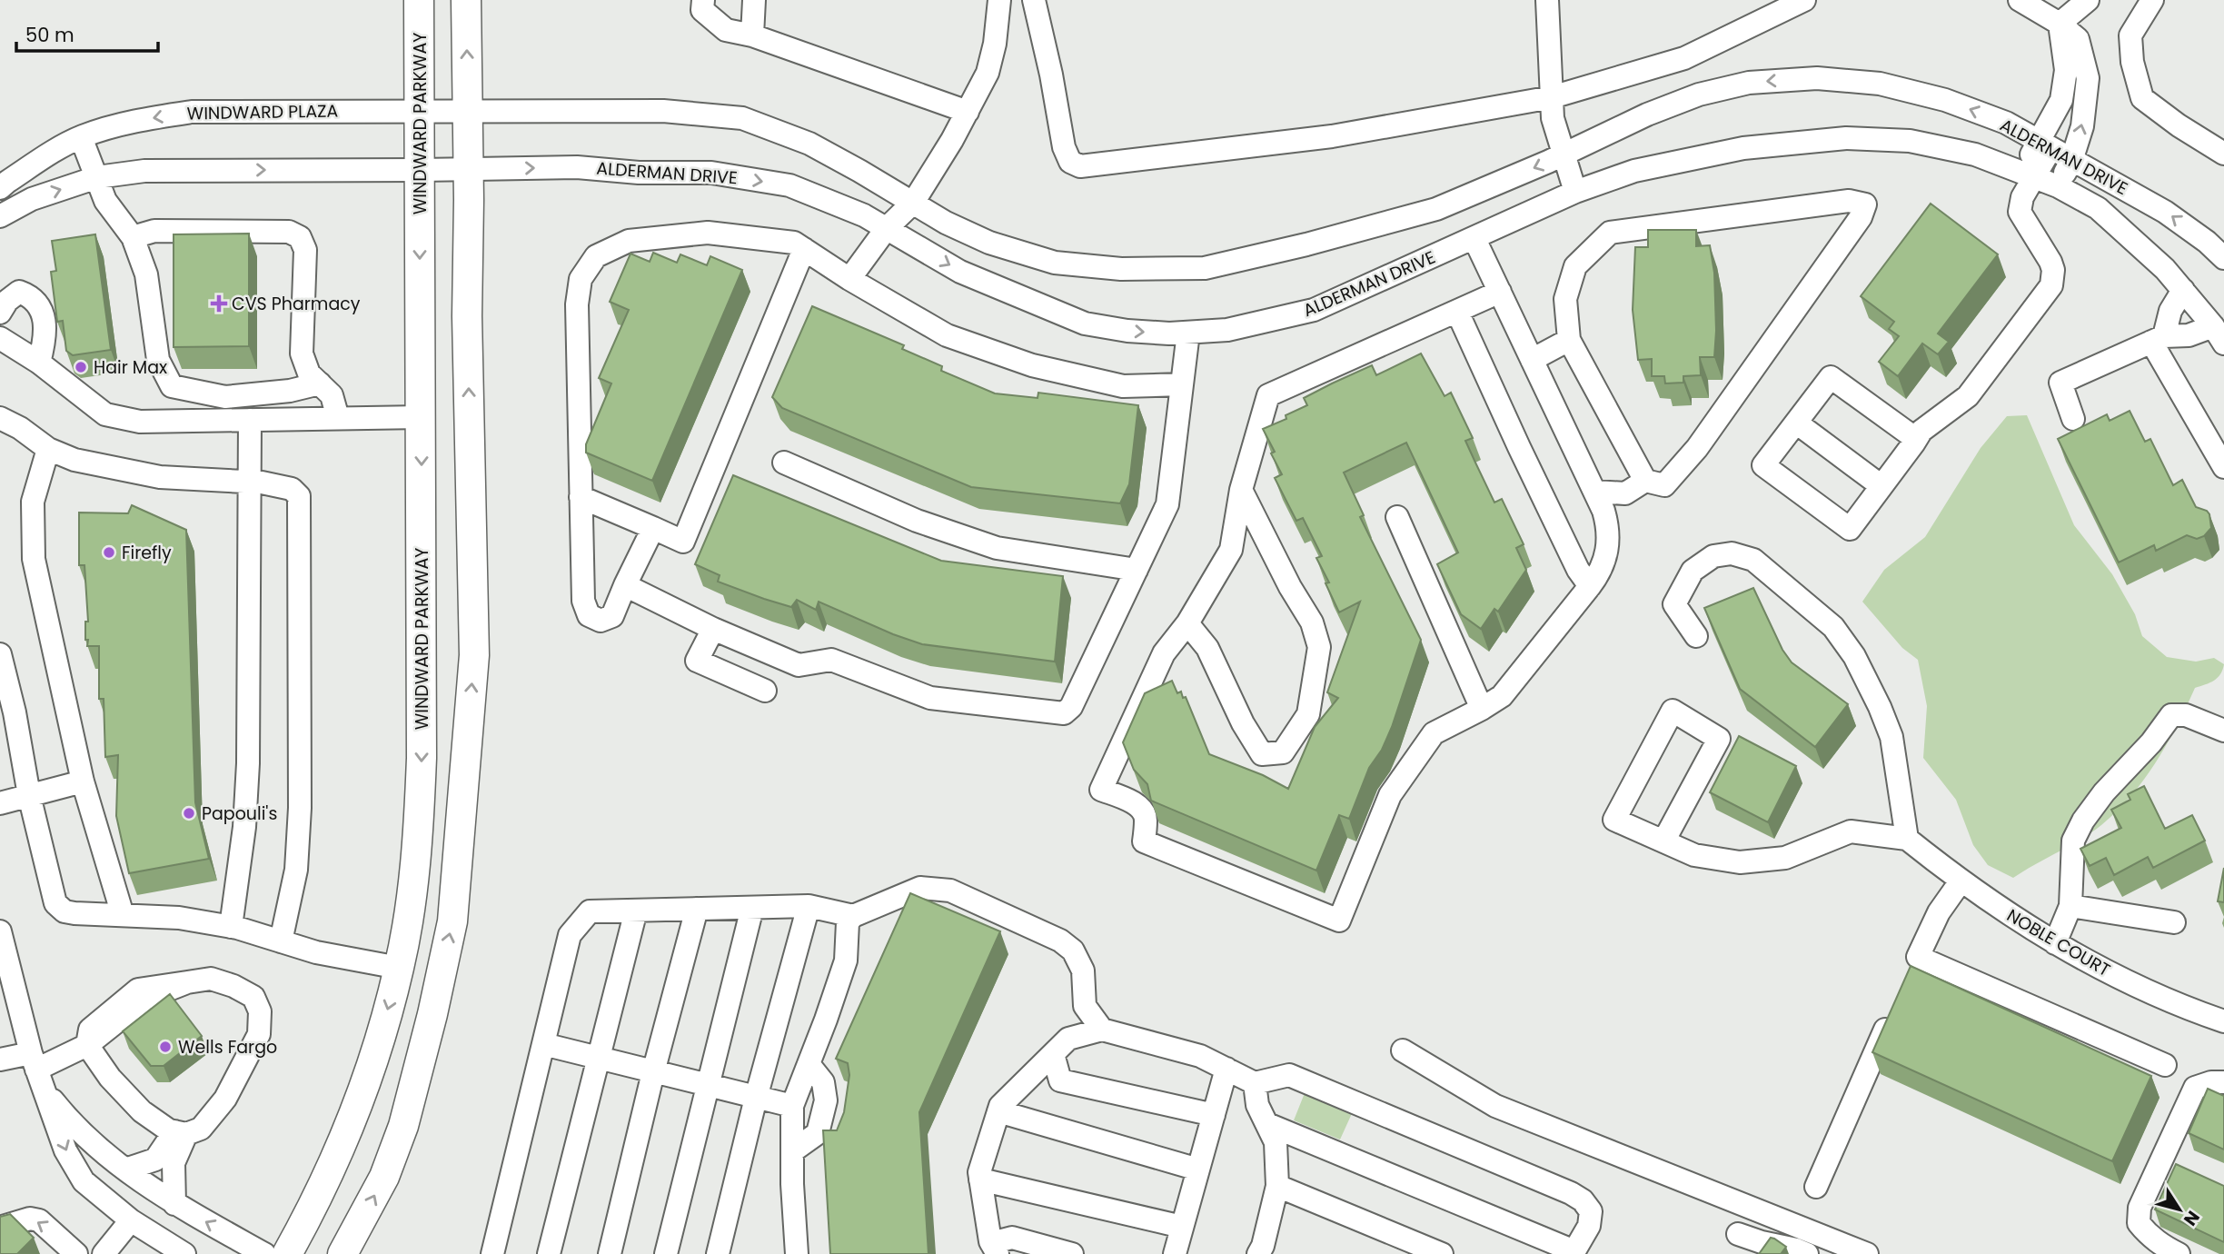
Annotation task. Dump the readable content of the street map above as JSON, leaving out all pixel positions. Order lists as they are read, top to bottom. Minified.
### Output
{"streets":{"main road":["WINDWARD PARKWAY"],"street":["WINDWARD PLAZA","ALDERMAN DRIVE","NOBLE COURT"]},"crossings":[["WINDWARD PLAZA","WINDWARD PARKWAY"],["WINDWARD PLAZA","ALDERMAN DRIVE"],["WINDWARD PARKWAY","ALDERMAN DRIVE"]],"places":{"health":["CVS Pharmacy"],"other":["Hair Max","Firefly","Papouli's","Wells Fargo"]},"scale_bar":"50 m","north":"bottom right"}
